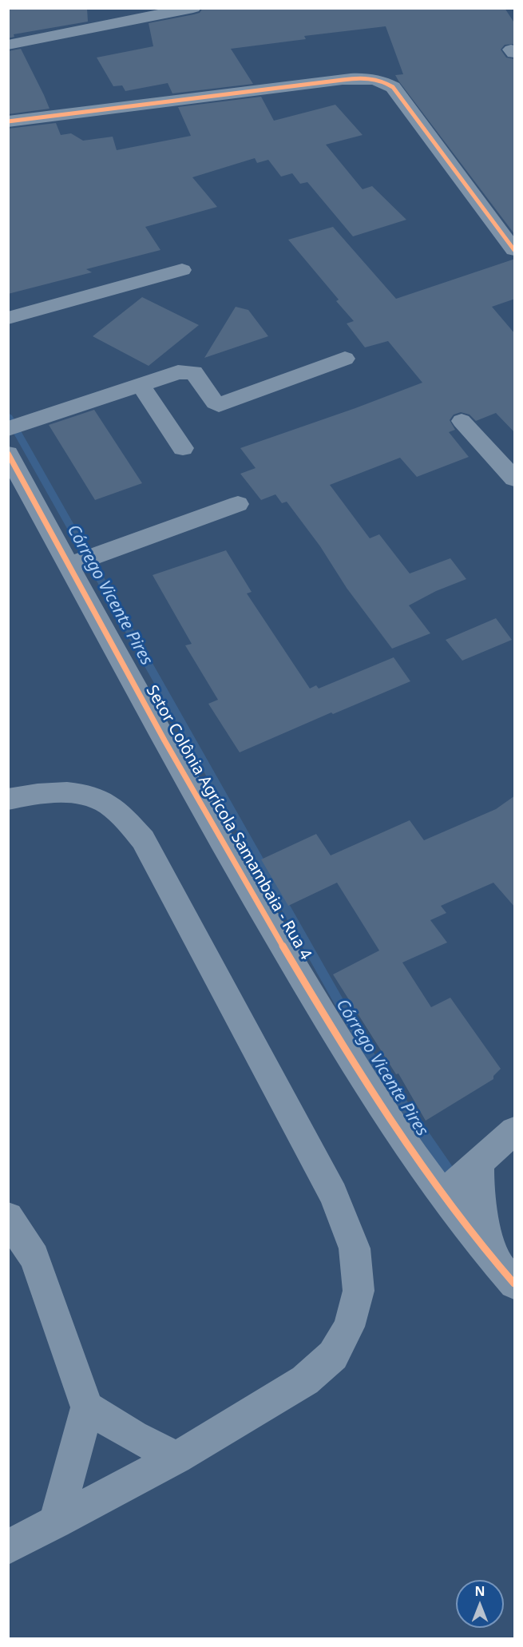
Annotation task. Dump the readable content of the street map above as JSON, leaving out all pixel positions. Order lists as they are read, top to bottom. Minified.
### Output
{"streets":{"street":["Setor Colônia Agrícola Samambaia - Rua 4"]},"water":["Córrego Vicente Pires"],"north":"top"}
